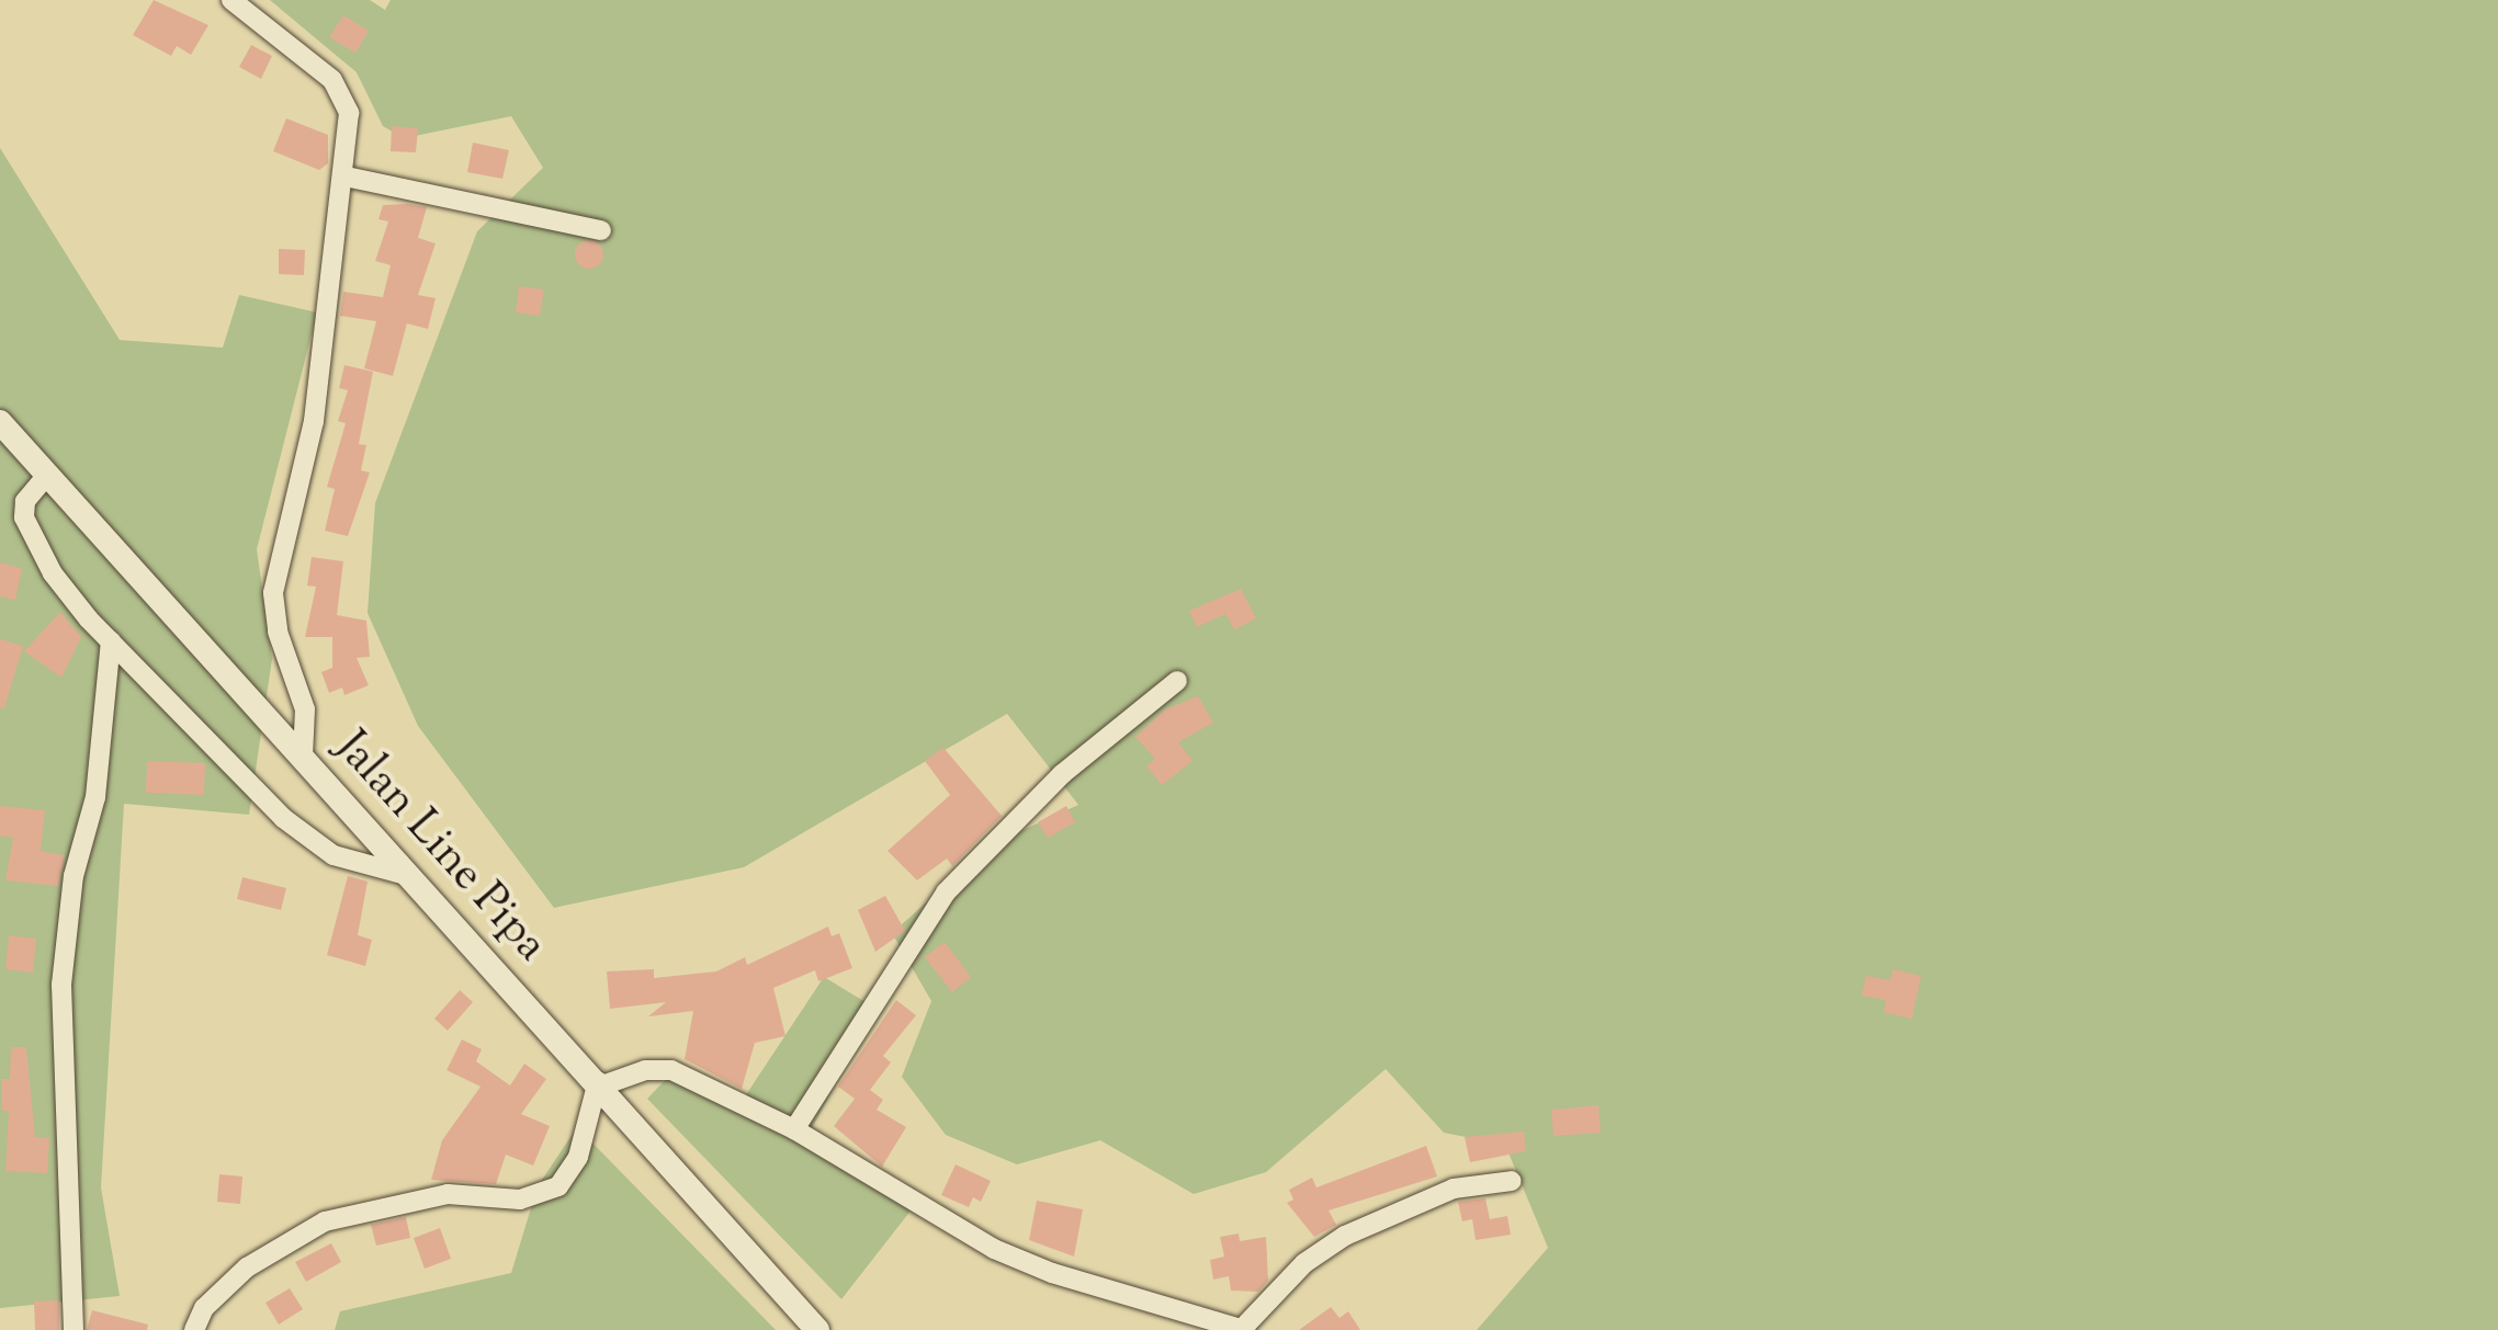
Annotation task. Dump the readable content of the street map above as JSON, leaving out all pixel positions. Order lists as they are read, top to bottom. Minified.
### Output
{"streets":{"main road":["Jalan Line Pipa"]}}
